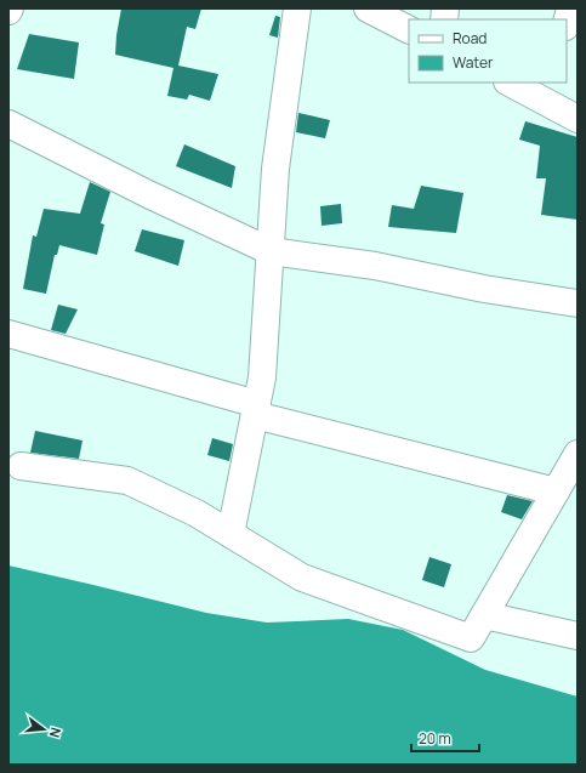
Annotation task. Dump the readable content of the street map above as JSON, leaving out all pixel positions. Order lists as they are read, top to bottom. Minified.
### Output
{"legend":["Road","Water"],"scale_bar":"20 m","north":"right"}
